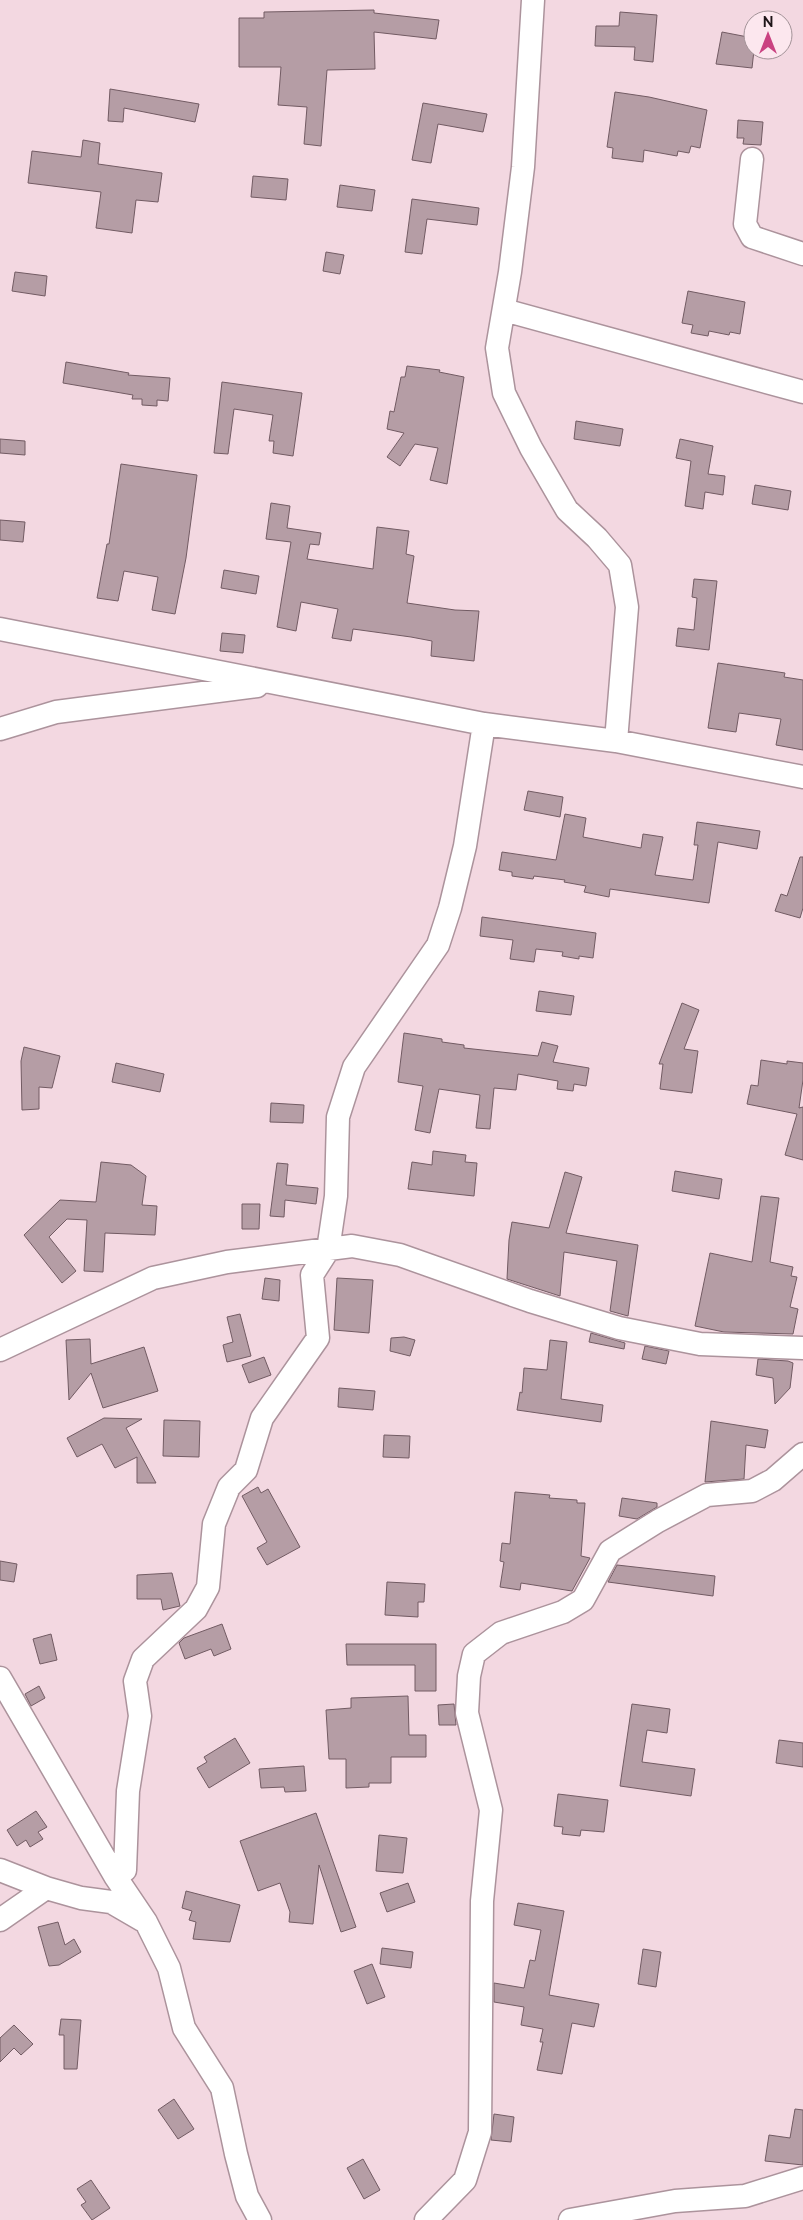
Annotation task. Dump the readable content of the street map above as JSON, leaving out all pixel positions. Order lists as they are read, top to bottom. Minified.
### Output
{"north":"top"}
